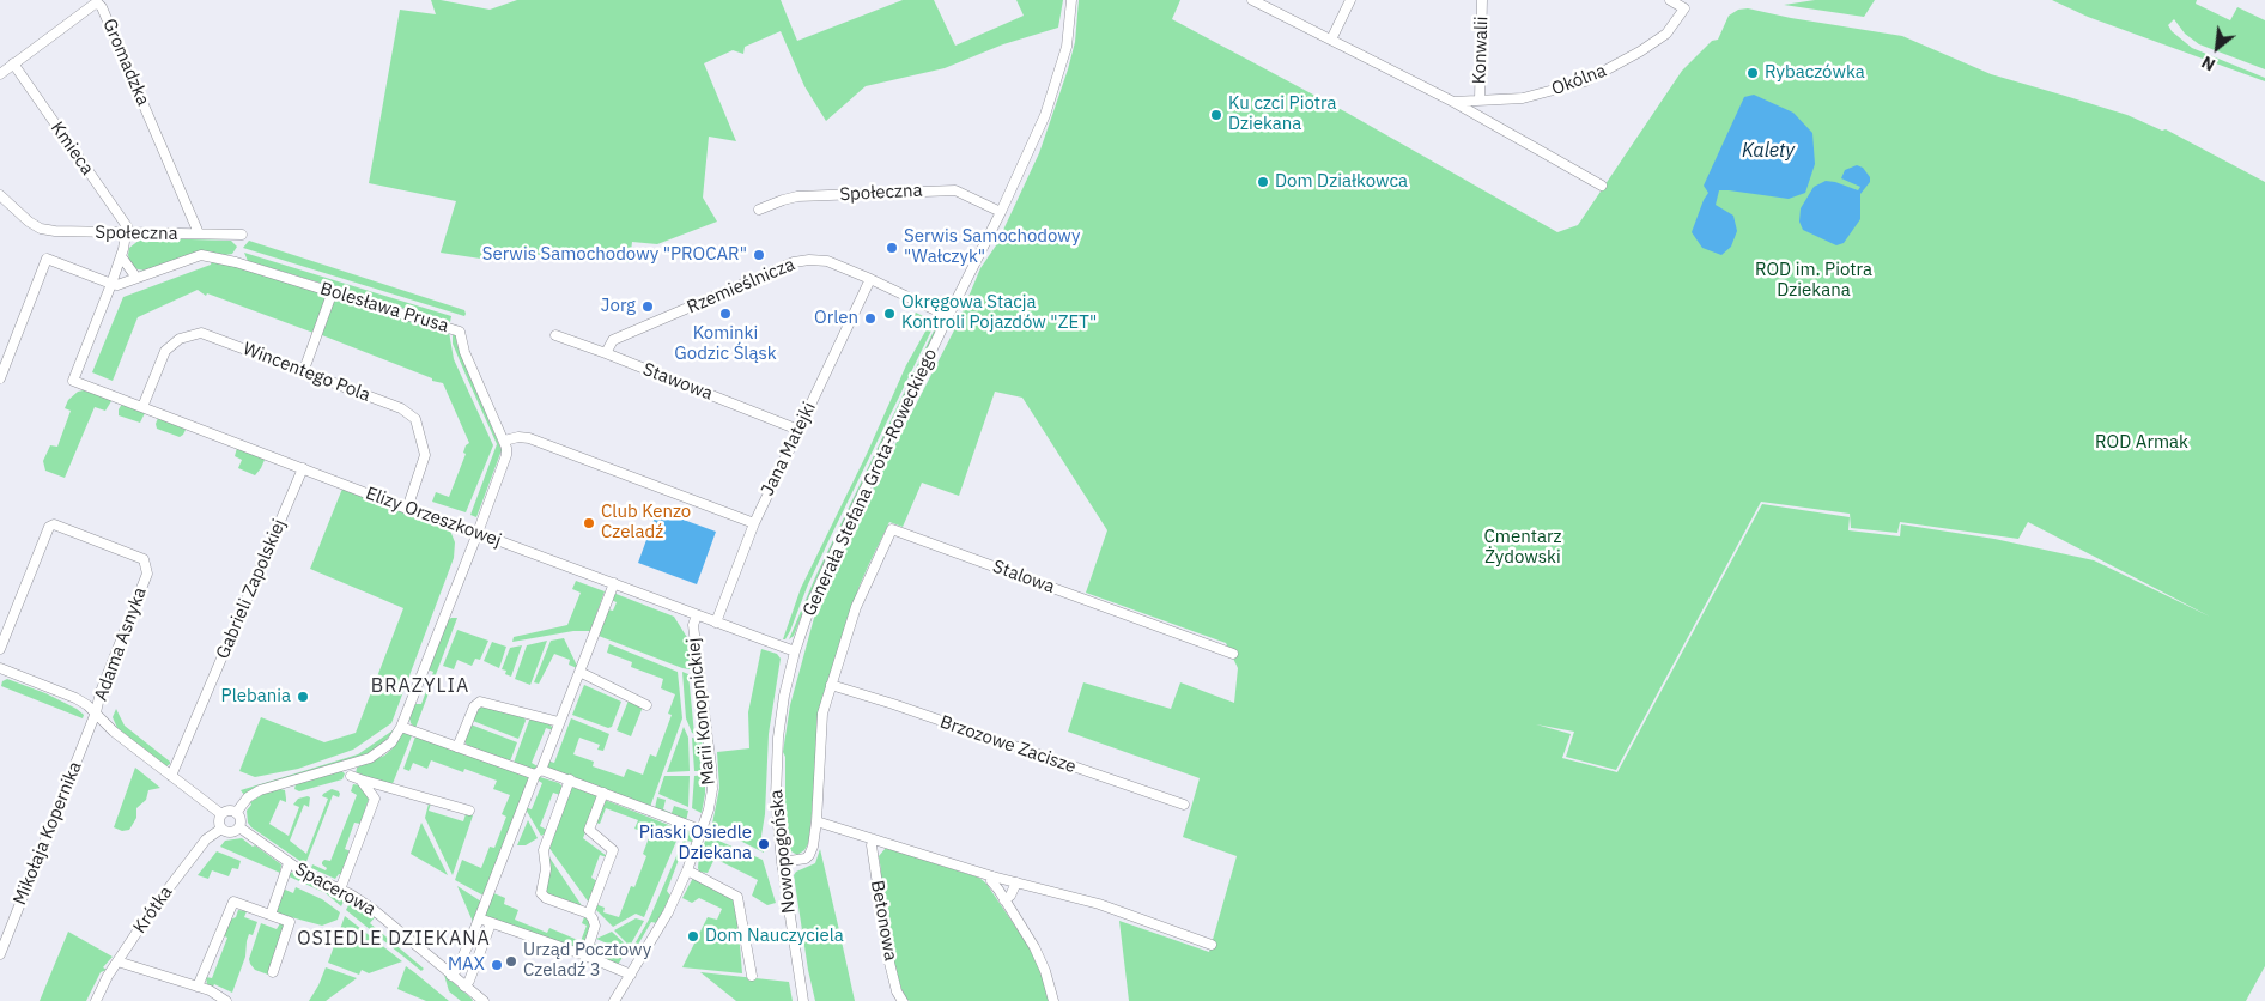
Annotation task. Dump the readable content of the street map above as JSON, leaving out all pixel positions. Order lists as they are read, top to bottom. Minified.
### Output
{"streets":{"street":["Konwalii","Gromadzka","Okólna","Kmieca","Społeczna","Rzemieślnicza","Bolesława Prusa","Wincentego Pola","Stawowa","Jana Matejki","Generała Stefana Grota-Roweckiego","Elizy Orzeszkowej","Stalowa","Gabrieli Zapolskiej","Adama Asnyka","Marii Konopnickiej","Brzozowe Zacisze","Mikołaja Kopernika","Nowopogońska","Spacerowa","Krótka","Betonowa"]},"crossings":[["Konwalii","Okólna"],["Gromadzka","Kmieca"],["Gromadzka","Społeczna"],["Kmieca","Społeczna"],["Społeczna","Generała Stefana Grota-Roweckiego"],["Rzemieślnicza","Stawowa"],["Rzemieślnicza","Jana Matejki"],["Rzemieślnicza","Generała Stefana Grota-Roweckiego"],["Bolesława Prusa","Elizy Orzeszkowej"],["Wincentego Pola","Elizy Orzeszkowej"],["Stawowa","Jana Matejki"],["Jana Matejki","Elizy Orzeszkowej"],["Generała Stefana Grota-Roweckiego","Elizy Orzeszkowej"],["Generała Stefana Grota-Roweckiego","Nowopogońska"],["Elizy Orzeszkowej","Gabrieli Zapolskiej"],["Elizy Orzeszkowej","Marii Konopnickiej"],["Stalowa","Brzozowe Zacisze"],["Adama Asnyka","Mikołaja Kopernika"],["Spacerowa","Krótka"]],"districts":["BRAZYLIA","OSIEDLE DZIEKANA"],"water":["Kalety"],"parks":["ROD im. Piotra Dziekana","ROD Armak","Cmentarz Żydowski"],"places":["Rybaczówka","Ku czci Piotra Dziekana","Dom Działkowca","Serwis Samochodowy \"Wałczyk\"","Serwis Samochodowy \"PROCAR\"","Jorg","Kominki Godzic Śląsk","Okręgowa Stacja Kontroli Pojazdów \"ZET\"","Orlen","Club Kenzo Czeladź","Plebania","Piaski Osiedle Dziekana","Dom Nauczyciela","Urząd Pocztowy Czeladź 3","MAX"],"north":"bottom left"}
